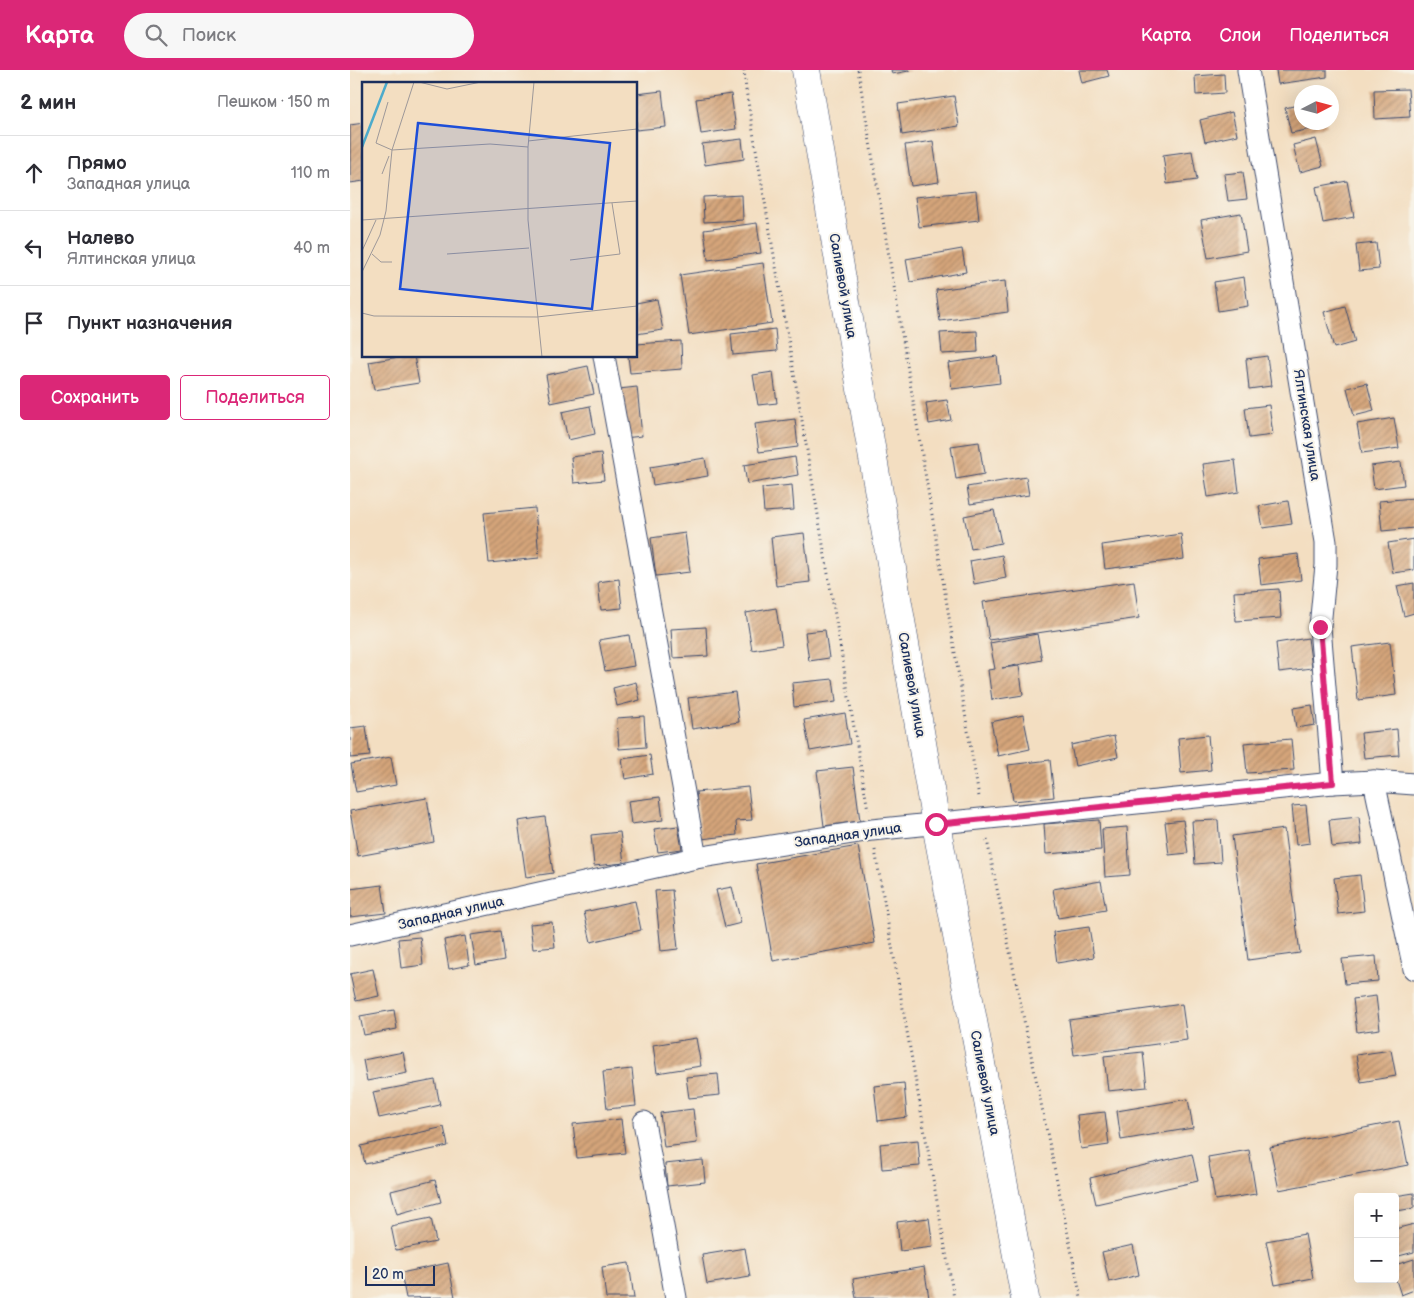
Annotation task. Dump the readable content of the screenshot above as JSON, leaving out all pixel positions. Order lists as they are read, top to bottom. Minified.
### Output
{"streets":{"main road":["Салиевой улица"],"street":["Ялтинская улица","Западная улица"]},"crossings":[["Салиевой улица","Западная улица"],["Ялтинская улица","Западная улица"]],"scale_bar":"20 m","north":"right","page":{"header":"Карта","search":"Поиск","nav":["Карта","Слои","Поделиться"],"heading":["2 мин","Пешком · 150 m"],"list":[["Прямо","Западная улица","110 m"],["Налево","Ялтинская улица","40 m"],"Пункт назначения"],"buttons":["Сохранить","Поделиться"],"map_buttons":["+","−"],"scale":"20 m"}}
